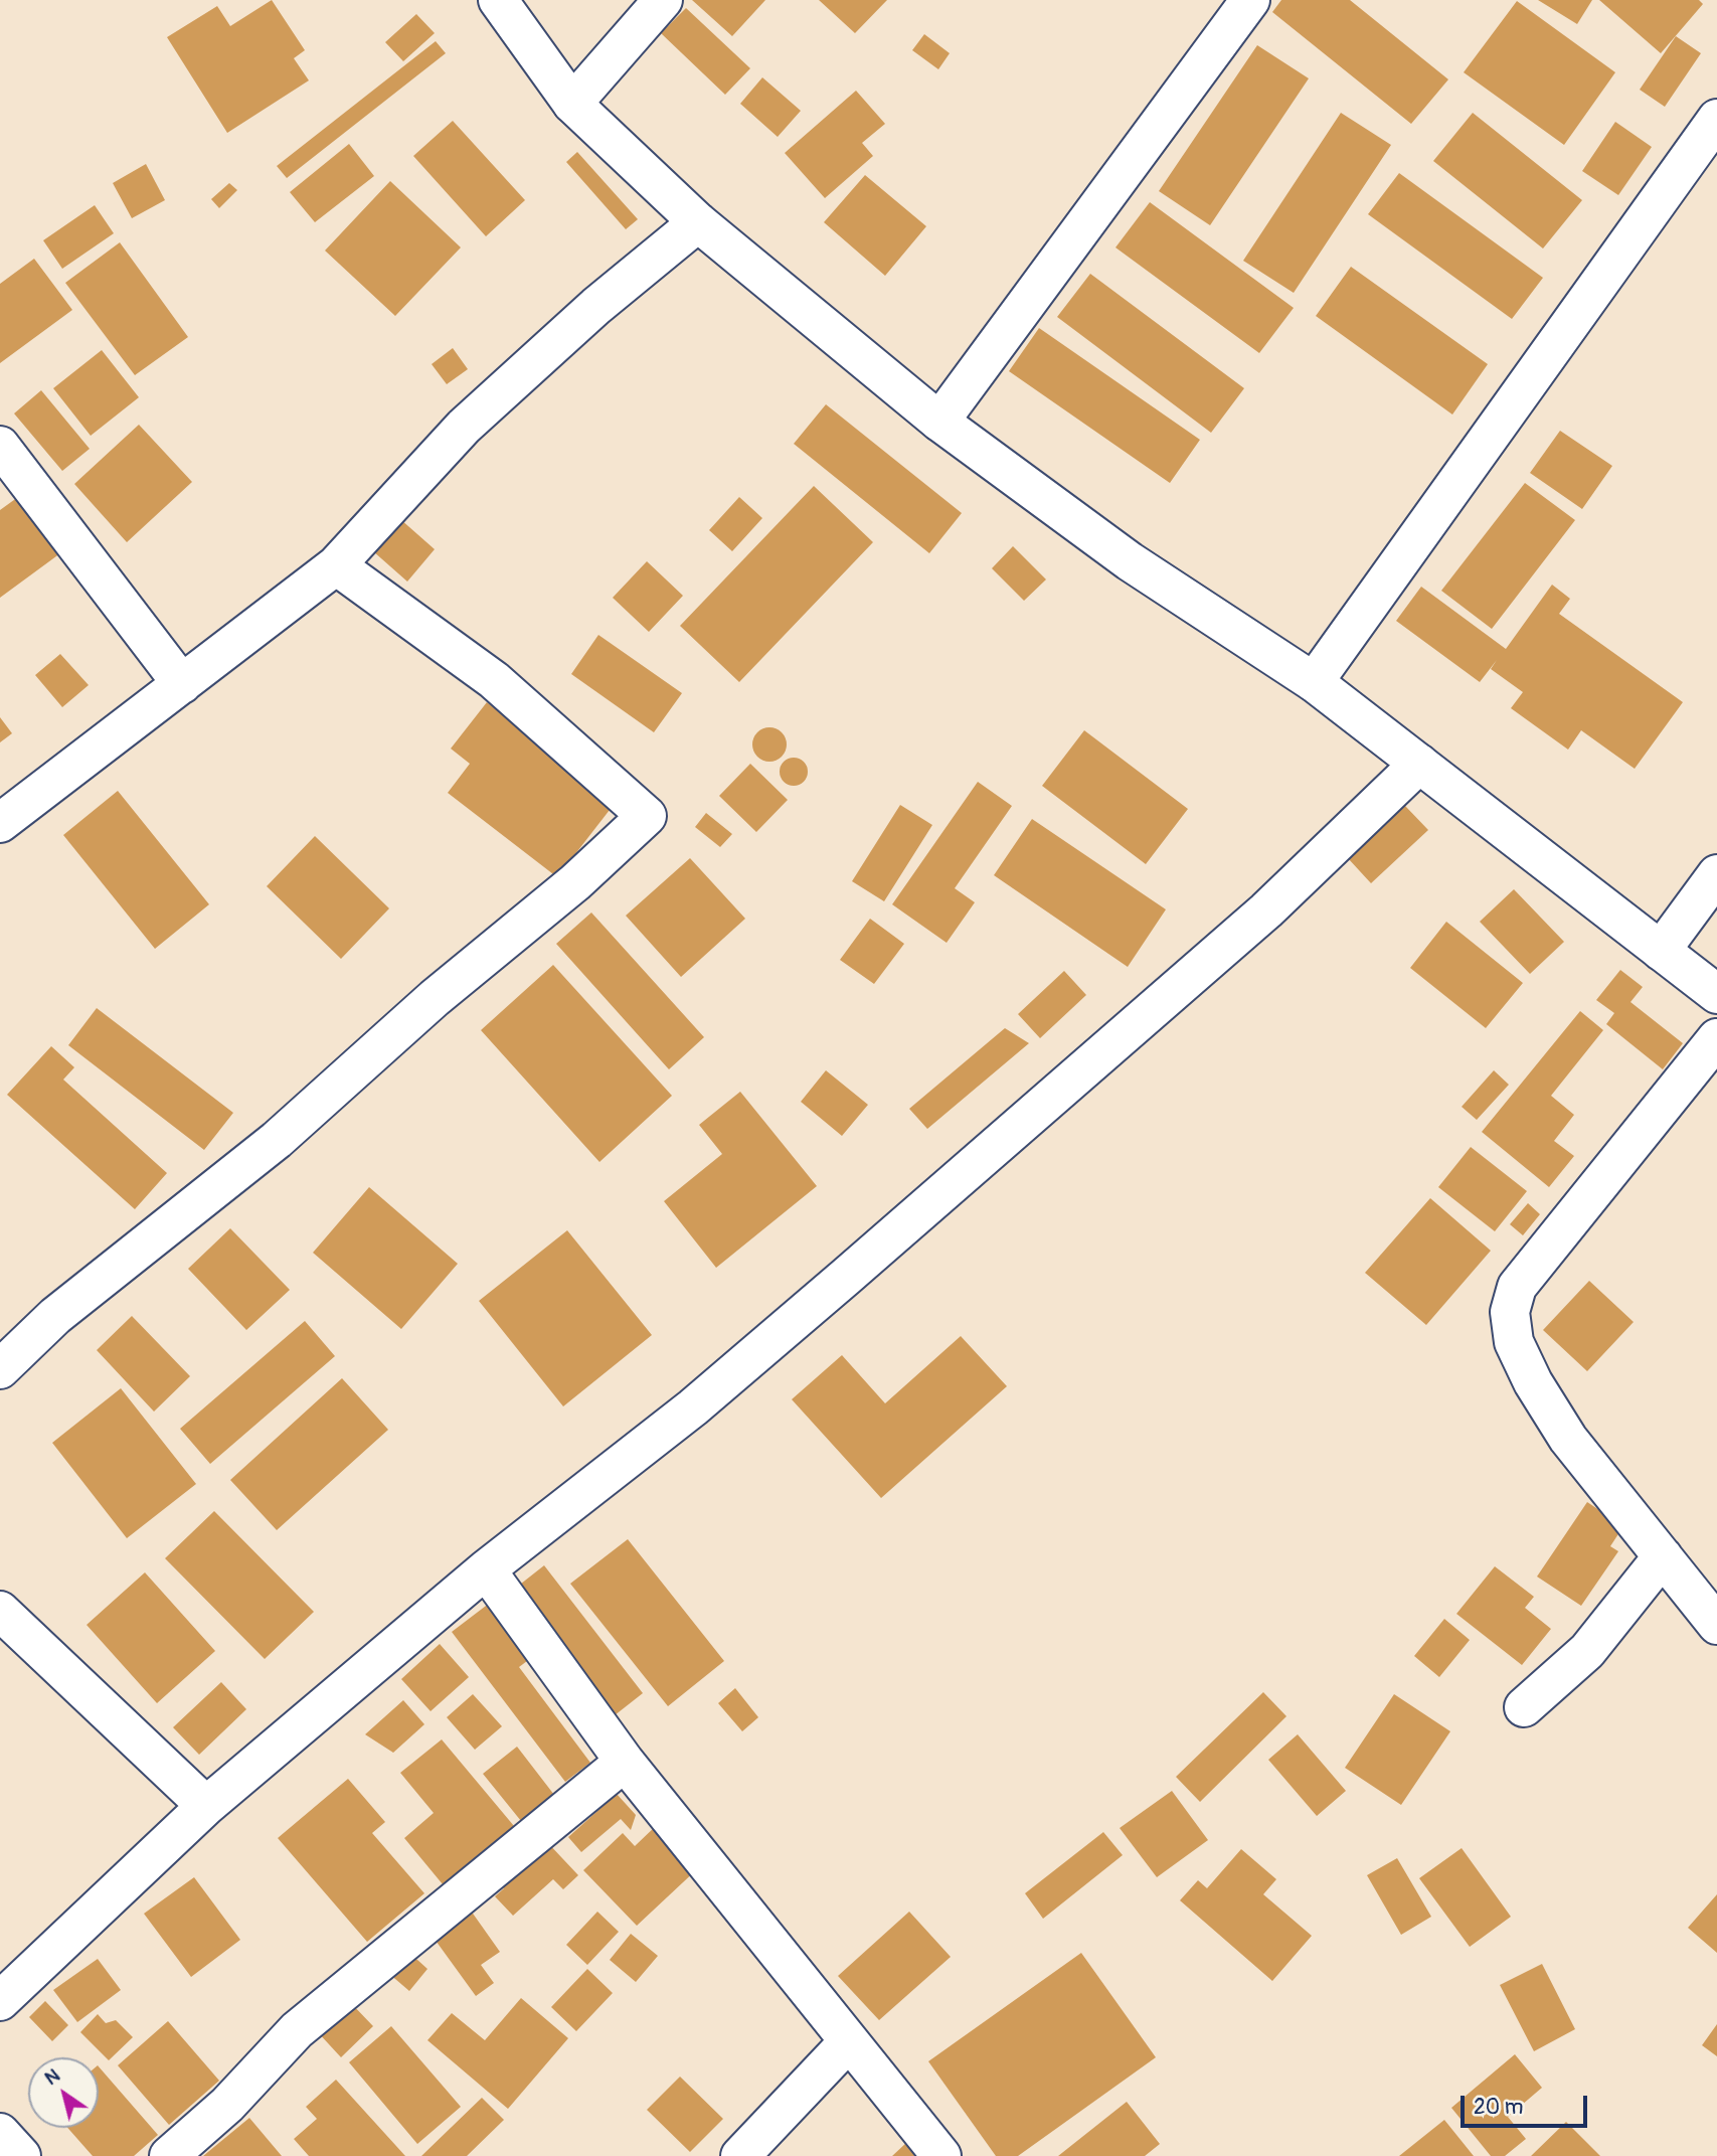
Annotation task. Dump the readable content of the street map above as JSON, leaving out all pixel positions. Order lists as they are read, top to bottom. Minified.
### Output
{"scale_bar":"20 m","north":"top left"}
